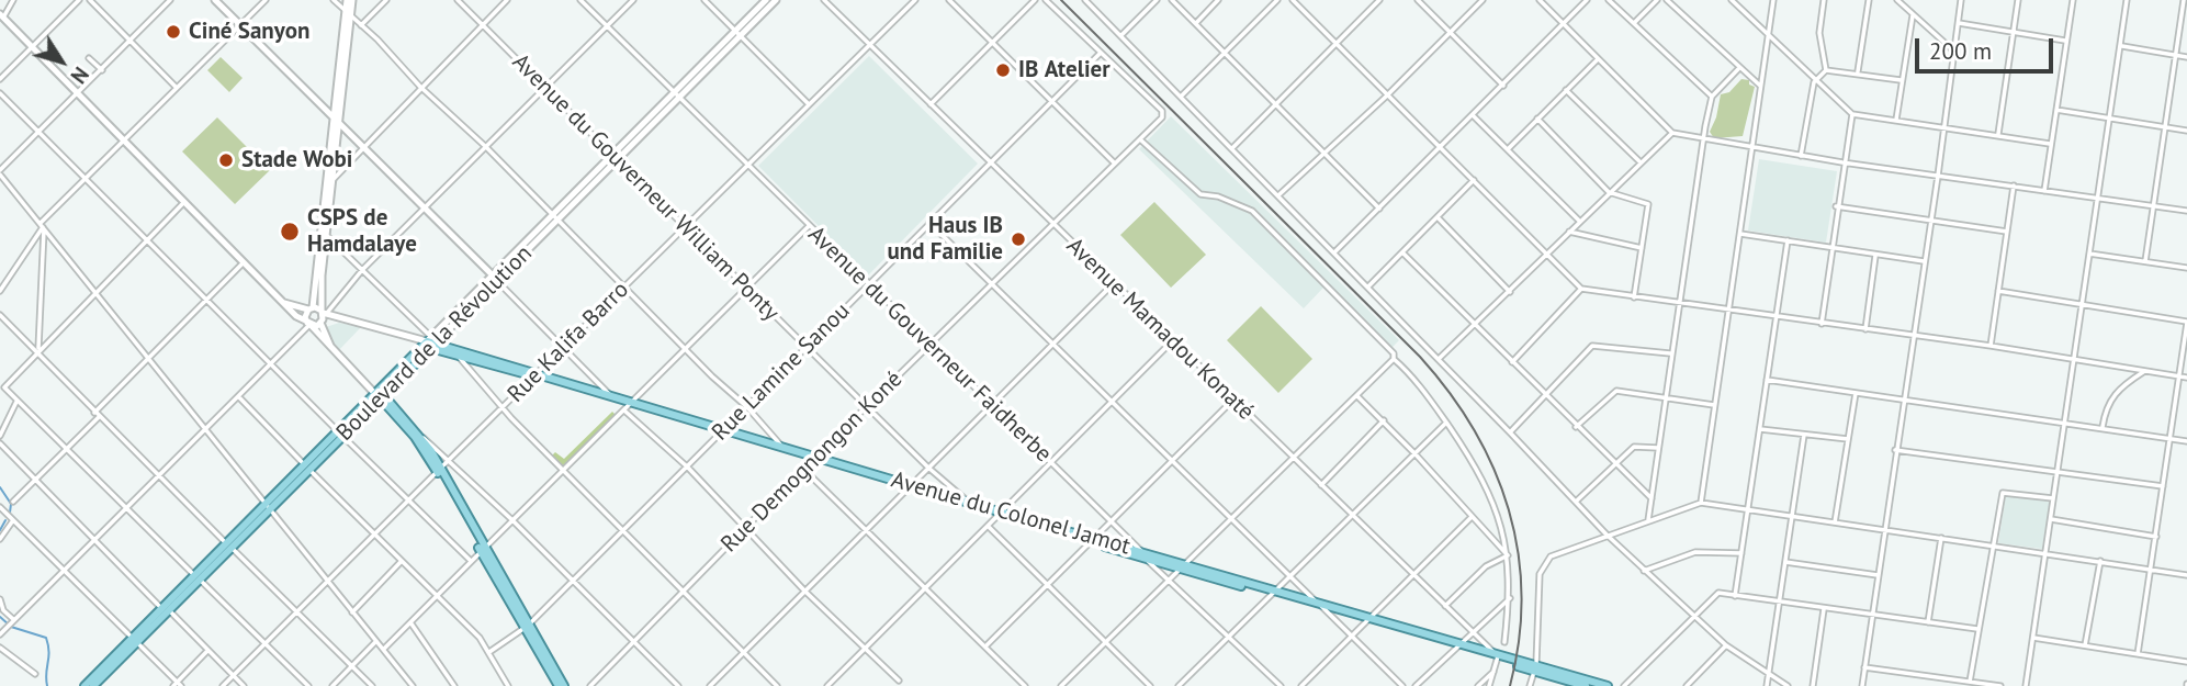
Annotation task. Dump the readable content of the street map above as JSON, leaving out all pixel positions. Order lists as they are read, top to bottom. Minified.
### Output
{"streets":{"main road":["Boulevard de la Révolution","Avenue du Colonel Jamot"],"street":["Avenue du Gouverneur William Ponty","Avenue Mamadou Konaté","Rue Kalifa Barro","Avenue du Gouverneur Faidherbe","Rue Lamine Sanou","Rue Demognongon Koné"]},"crossings":[["Avenue du Gouverneur William Ponty","Rue Kalifa Barro"],["Avenue du Gouverneur William Ponty","Boulevard de la Révolution"],["Avenue du Gouverneur William Ponty","Rue Lamine Sanou"],["Avenue du Gouverneur William Ponty","Rue Demognongon Koné"],["Avenue du Gouverneur William Ponty","Avenue du Colonel Jamot"],["Avenue Mamadou Konaté","Rue Kalifa Barro"],["Avenue Mamadou Konaté","Rue Lamine Sanou"],["Avenue Mamadou Konaté","Rue Demognongon Koné"],["Avenue Mamadou Konaté","Avenue du Colonel Jamot"],["Rue Kalifa Barro","Avenue du Gouverneur Faidherbe"],["Rue Kalifa Barro","Avenue du Colonel Jamot"],["Boulevard de la Révolution","Avenue du Gouverneur Faidherbe"],["Boulevard de la Révolution","Avenue du Colonel Jamot"],["Avenue du Gouverneur Faidherbe","Rue Lamine Sanou"],["Avenue du Gouverneur Faidherbe","Rue Demognongon Koné"],["Avenue du Gouverneur Faidherbe","Avenue du Colonel Jamot"],["Rue Lamine Sanou","Rue Demognongon Koné"],["Rue Lamine Sanou","Avenue du Colonel Jamot"],["Rue Demognongon Koné","Avenue du Colonel Jamot"]],"places":["Ciné Sanyon","IB Atelier","Stade Wobi","CSPS de Hamdalaye","Haus IB und Familie"],"scale_bar":"200 m","north":"bottom right"}
